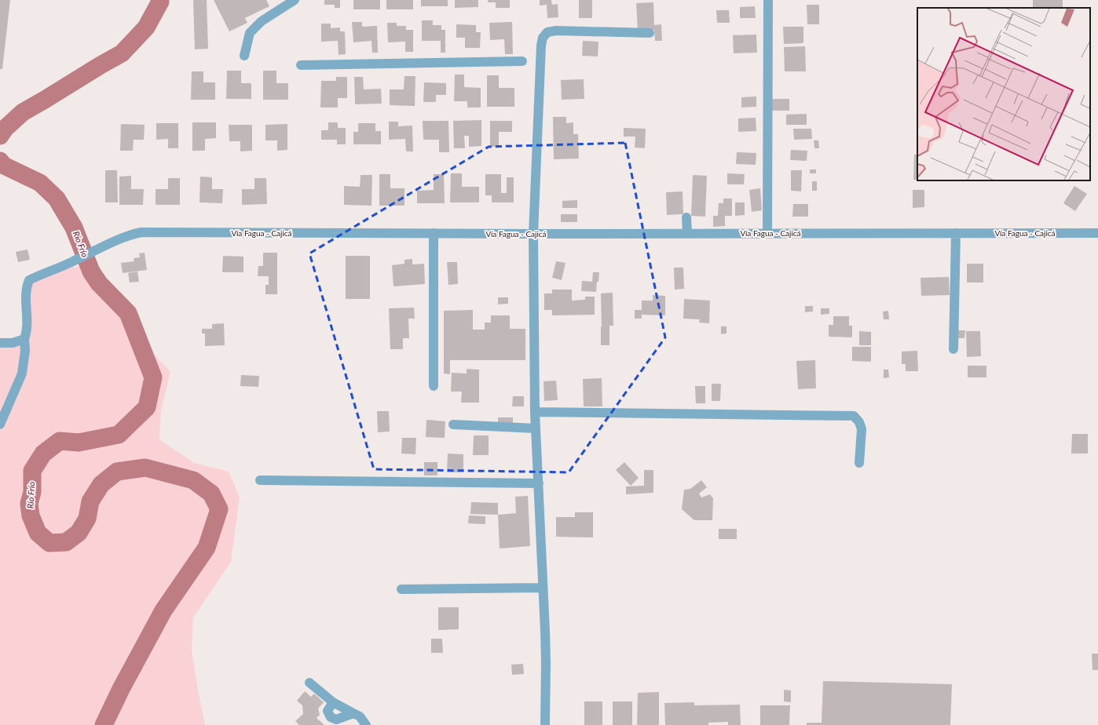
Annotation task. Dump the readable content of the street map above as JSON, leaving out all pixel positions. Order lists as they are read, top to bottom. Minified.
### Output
{"streets":{"street":["Vía Fagua - Cajicá"]},"water":["Río Frío"]}
